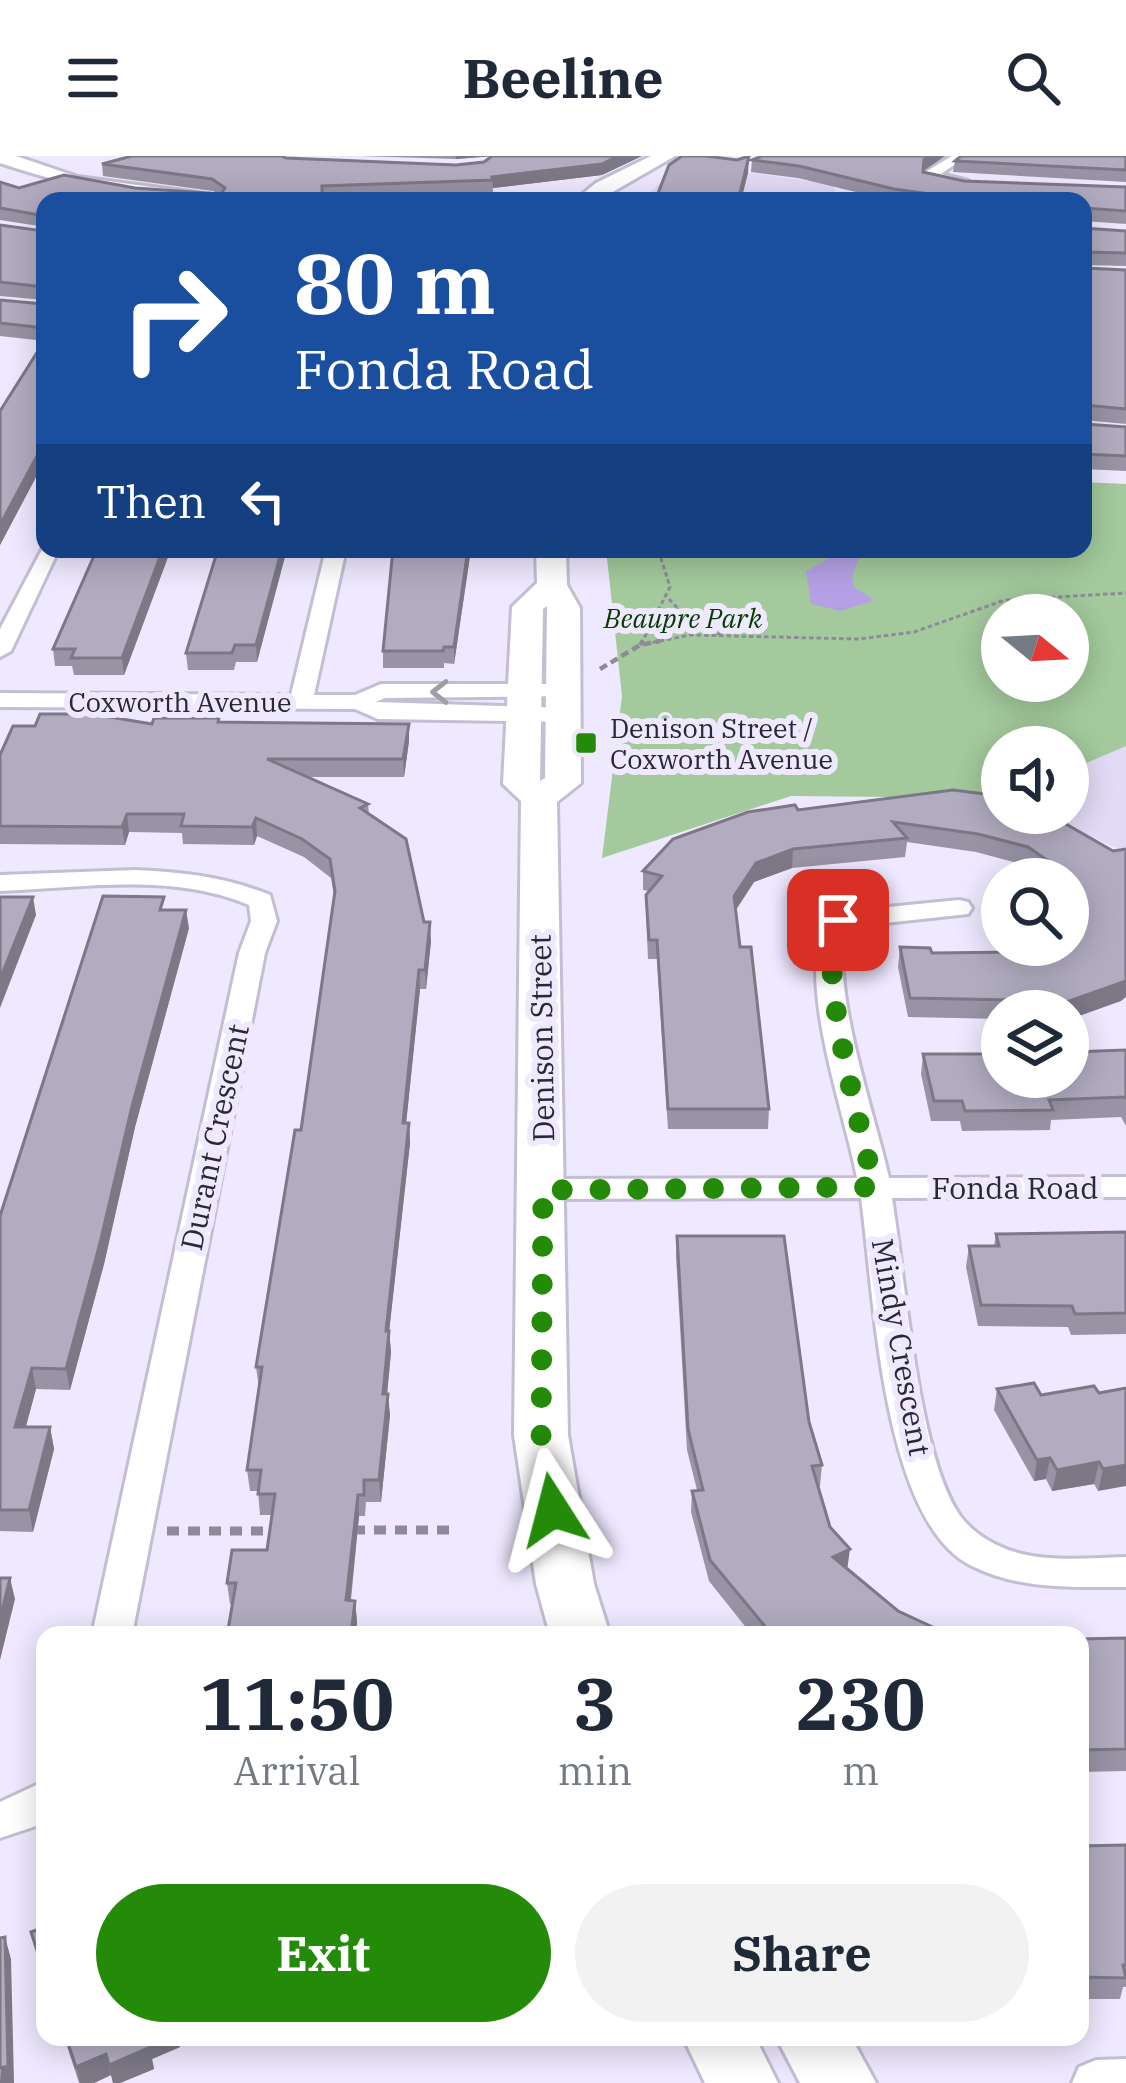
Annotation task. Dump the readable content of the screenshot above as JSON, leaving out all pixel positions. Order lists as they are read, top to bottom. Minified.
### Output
{"streets":{"street":["Coxworth Avenue","Denison Street","Durant Crescent","Fonda Road","Mindy Crescent"]},"crossings":[["Coxworth Avenue","Denison Street"],["Denison Street","Fonda Road"],["Fonda Road","Mindy Crescent"]],"parks":["Beaupre Park"],"places":{"transit":["Denison Street / Coxworth Avenue"]},"north":"right","page":{"header":"Beeline","turn":["80 m","Fonda Road"],"then":"Then","eta":["11:50","Arrival","3","min","230","m"],"buttons":["Exit","Share"]}}
